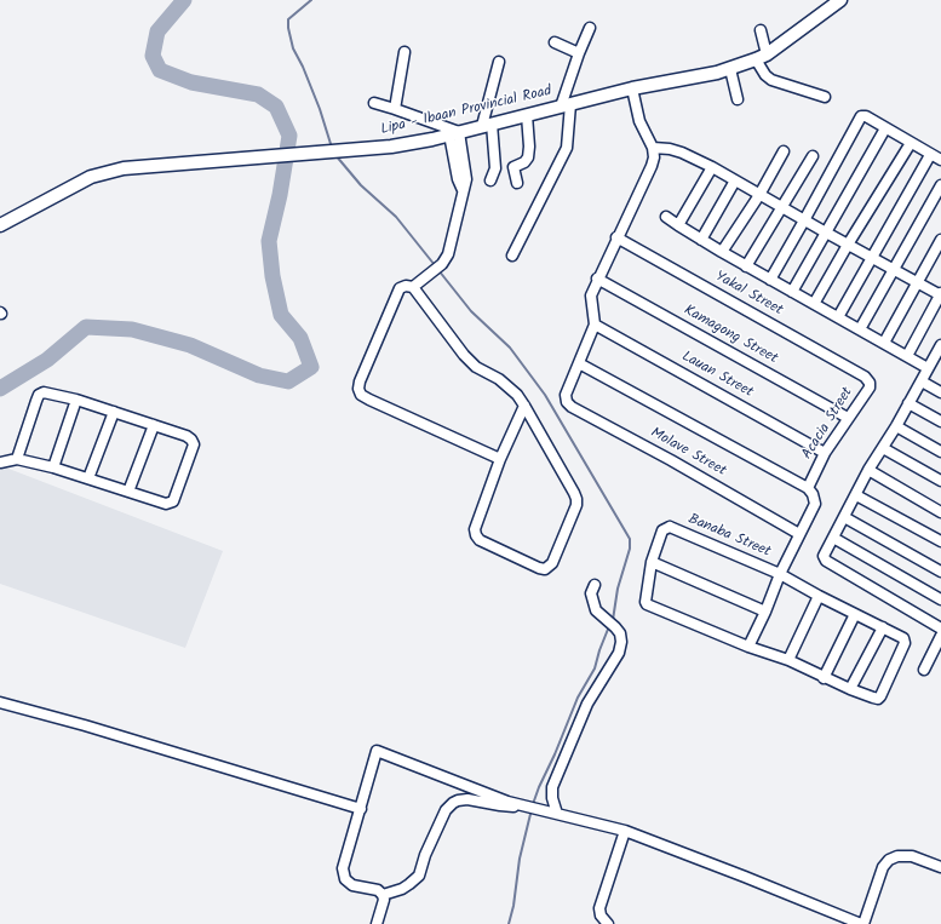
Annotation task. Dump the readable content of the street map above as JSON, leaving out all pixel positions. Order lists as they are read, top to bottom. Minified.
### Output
{"streets":{"main road":["Lipa - Ibaan Provincial Road"],"street":["Yakal Street","Kamagong Street","Lauan Street","Acacia Street","Molave Street","Banaba Street"]},"crossings":[["Yakal Street","Acacia Street"],["Kamagong Street","Acacia Street"],["Lauan Street","Acacia Street"]]}
